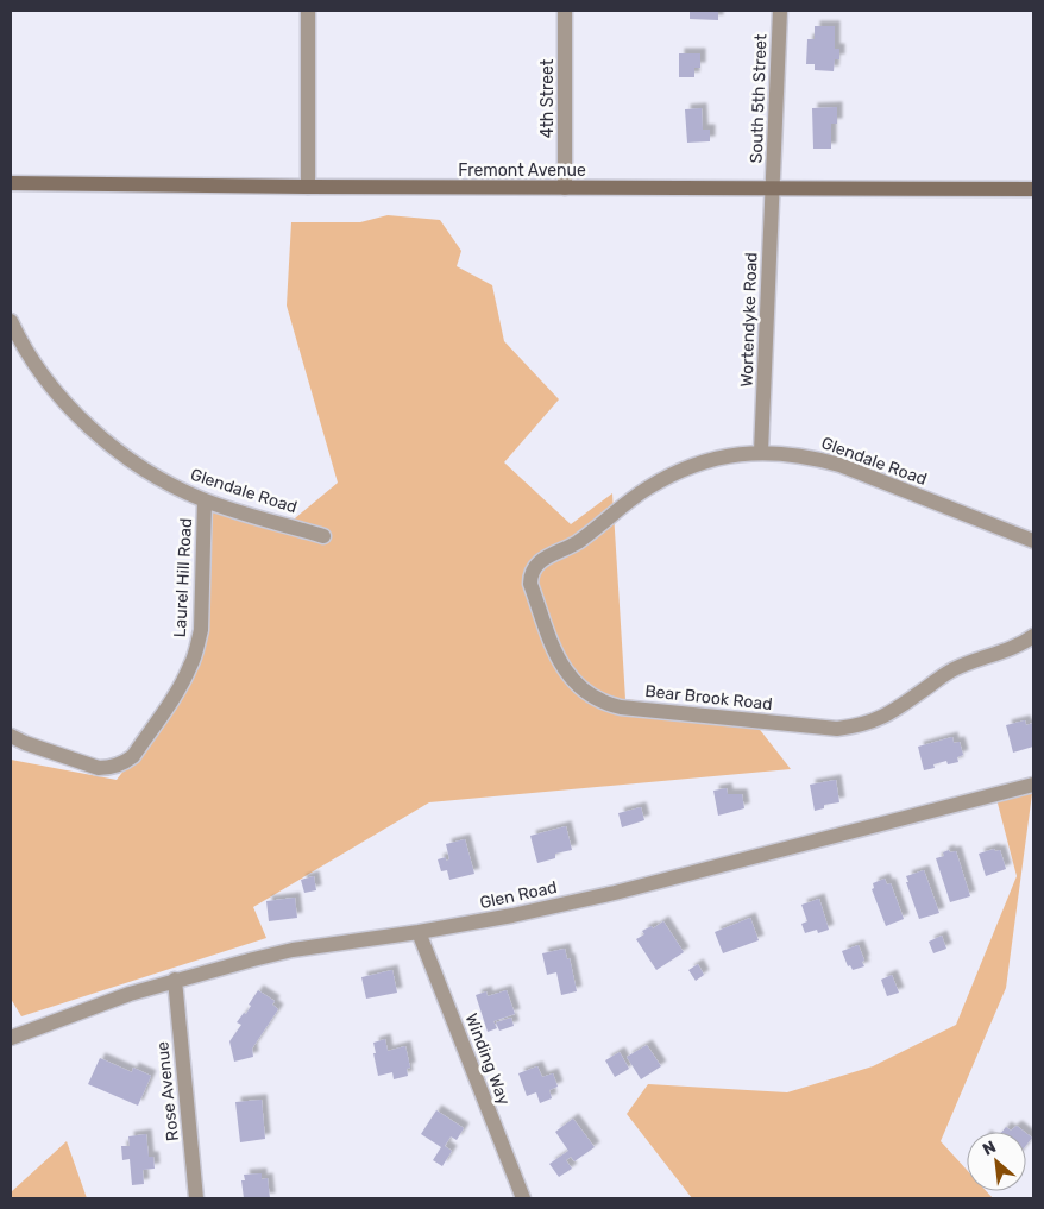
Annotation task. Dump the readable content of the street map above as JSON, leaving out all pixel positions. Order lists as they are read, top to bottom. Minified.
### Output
{"streets":{"street":["4th Street","South 5th Street","Fremont Avenue","Wortendyke Road","Glendale Road","Laurel Hill Road","Bear Brook Road","Glen Road","Winding Way","Rose Avenue"]},"crossings":[["4th Street","Fremont Avenue"],["South 5th Street","Fremont Avenue"],["South 5th Street","Wortendyke Road"],["Fremont Avenue","Wortendyke Road"],["Wortendyke Road","Glendale Road"],["Glendale Road","Laurel Hill Road"],["Glendale Road","Bear Brook Road"],["Glen Road","Winding Way"],["Glen Road","Rose Avenue"]],"north":"top left"}
